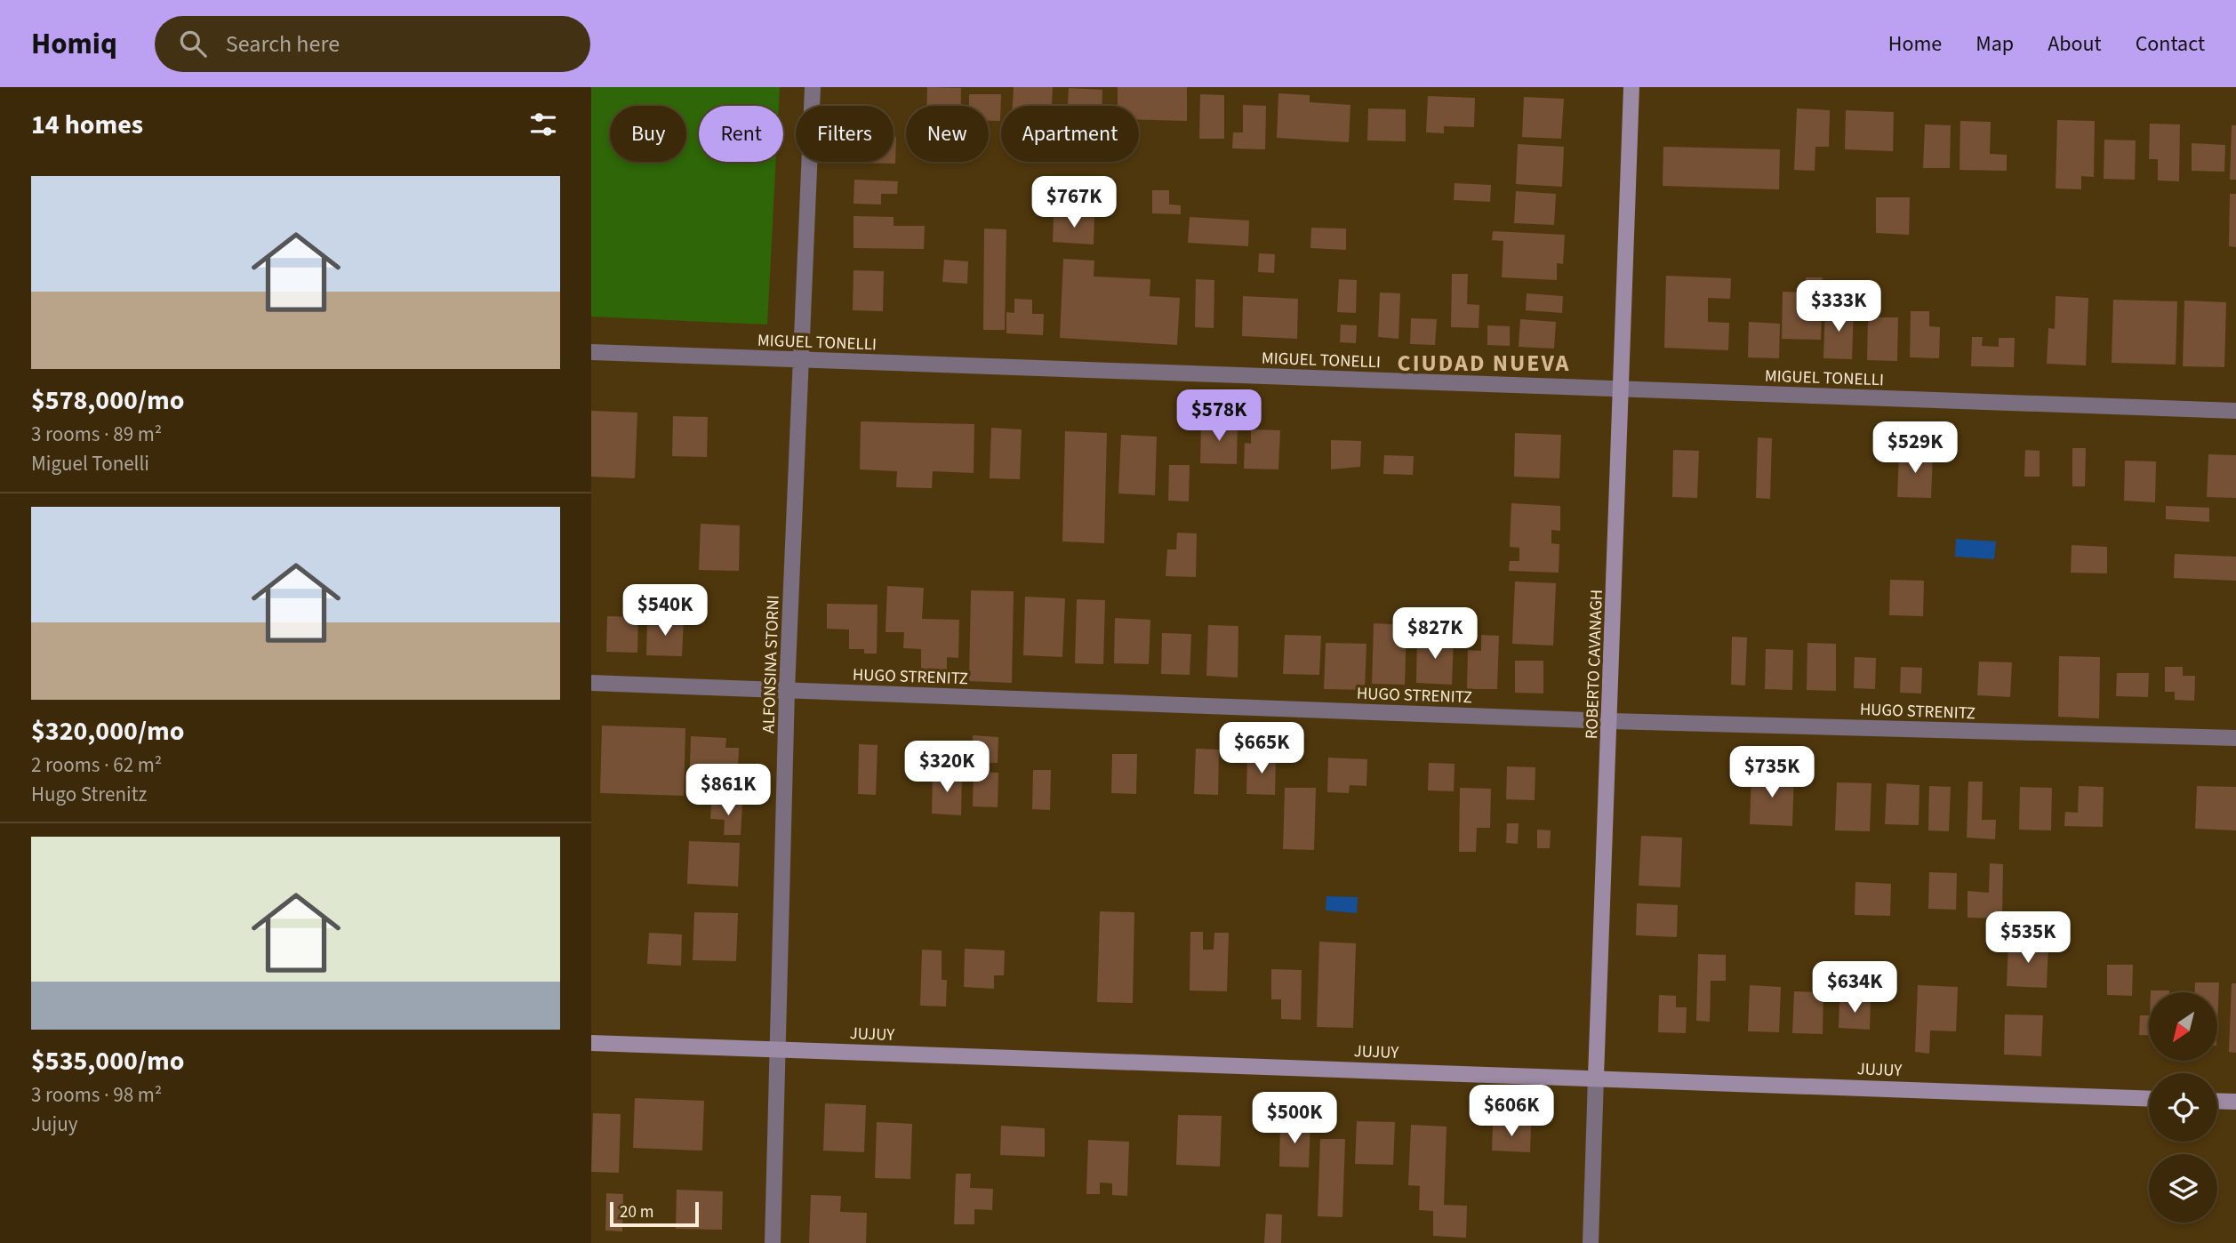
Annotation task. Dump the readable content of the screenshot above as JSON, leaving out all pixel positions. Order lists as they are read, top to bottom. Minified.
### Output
{"streets":{"main road":["ROBERTO CAVANAGH","JUJUY"],"street":["MIGUEL TONELLI","ALFONSINA STORNI","HUGO STRENITZ"]},"crossings":[["MIGUEL TONELLI","ALFONSINA STORNI"],["MIGUEL TONELLI","ROBERTO CAVANAGH"],["ALFONSINA STORNI","HUGO STRENITZ"],["ALFONSINA STORNI","JUJUY"],["ROBERTO CAVANAGH","HUGO STRENITZ"],["ROBERTO CAVANAGH","JUJUY"]],"districts":["CIUDAD NUEVA"],"scale_bar":"20 m","north":"bottom left","page":{"header":"Homiq","search":"Search here","nav":["Home","Map","About","Contact"],"heading":"14 homes","chip":["Buy","Rent","Filters","New","Apartment"],"list":[{"name":"$578,000/mo","note":"3 rooms · 89 m² · Miguel Tonelli"},{"name":"$320,000/mo","note":"2 rooms · 62 m² · Hugo Strenitz"},{"name":"$535,000/mo","note":"3 rooms · 98 m² · Jujuy"}],"price":["$767K","$333K","$578K","$529K","$540K","$827K","$665K","$320K","$735K","$861K","$535K","$634K","$606K","$500K"],"scale":"20 m"}}
